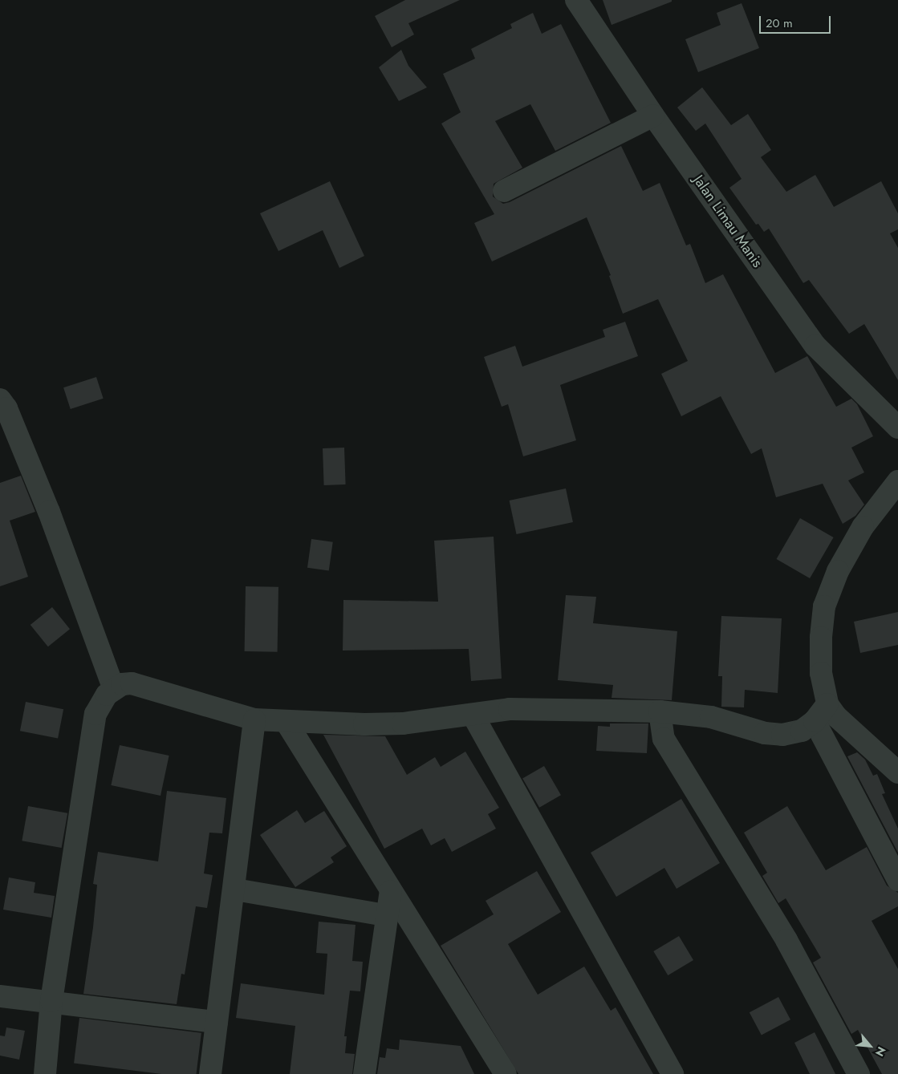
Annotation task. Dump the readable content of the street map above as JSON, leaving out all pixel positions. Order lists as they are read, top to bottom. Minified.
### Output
{"streets":{"street":["Jalan Limau Manis"]},"scale_bar":"20 m","north":"bottom right"}
